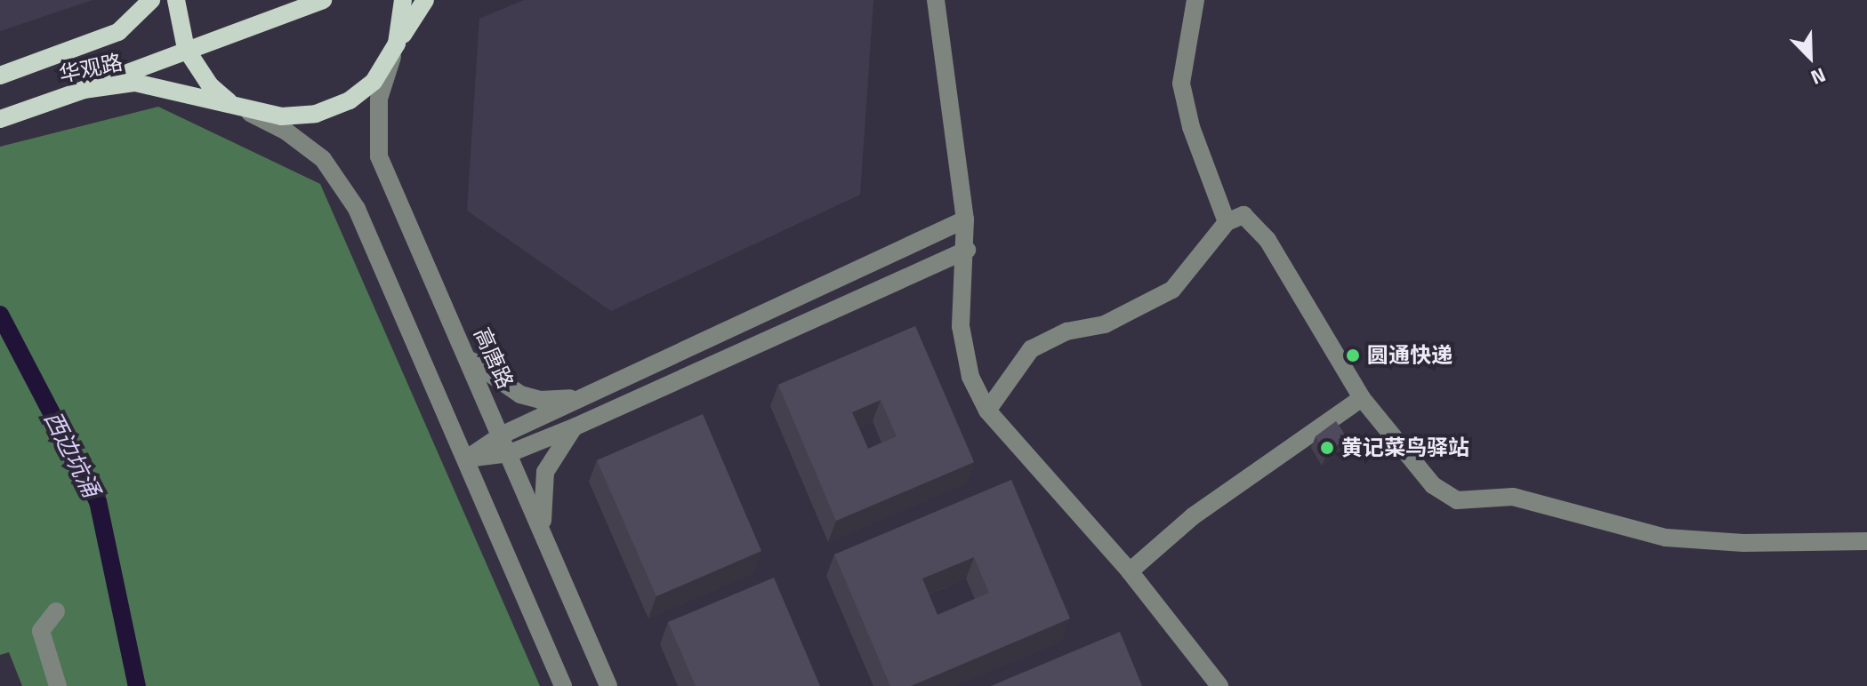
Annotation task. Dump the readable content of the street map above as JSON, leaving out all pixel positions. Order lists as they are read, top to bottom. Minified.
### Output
{"streets":{"main road":["华观路"],"street":["高唐路"]},"crossings":[["华观路","高唐路"]],"water":["西边坑涌"],"places":["圆通快递","黄记菜鸟驿站"],"north":"bottom right"}
